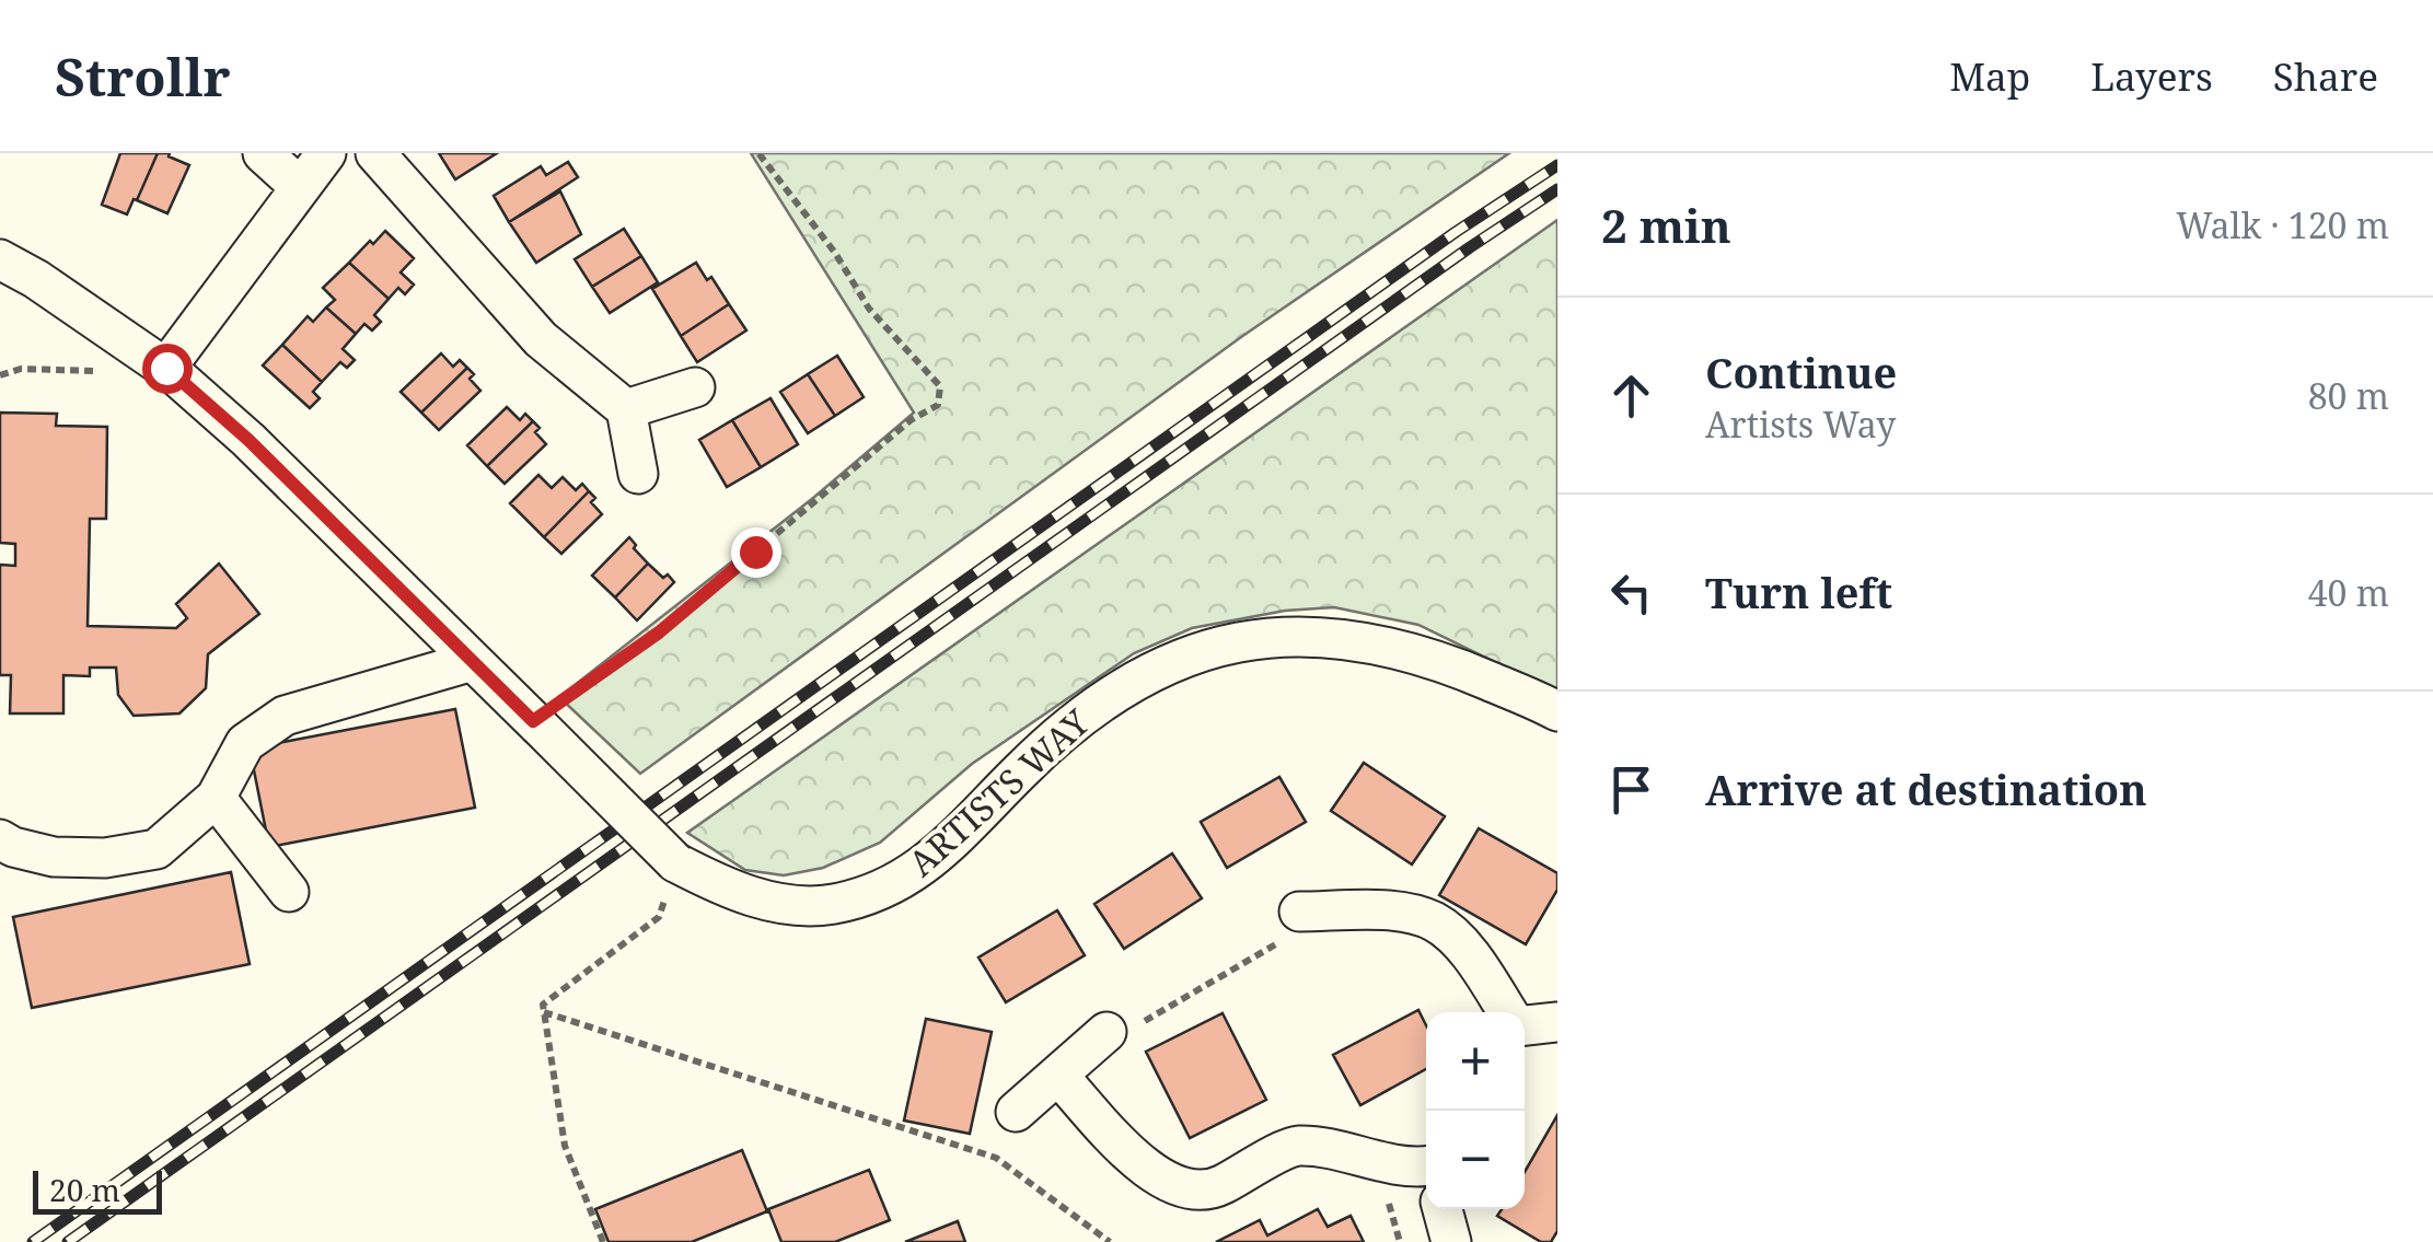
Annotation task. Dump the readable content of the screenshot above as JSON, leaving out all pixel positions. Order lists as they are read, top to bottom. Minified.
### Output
{"streets":{"street":["ARTISTS WAY"]},"scale_bar":"20 m","page":{"header":"Strollr","nav":["Map","Layers","Share"],"heading":["2 min","Walk · 120 m"],"list":[["Continue","Artists Way","80 m"],["Turn left","40 m"],"Arrive at destination"],"map_buttons":["+","−"],"scale":"20 m"}}
